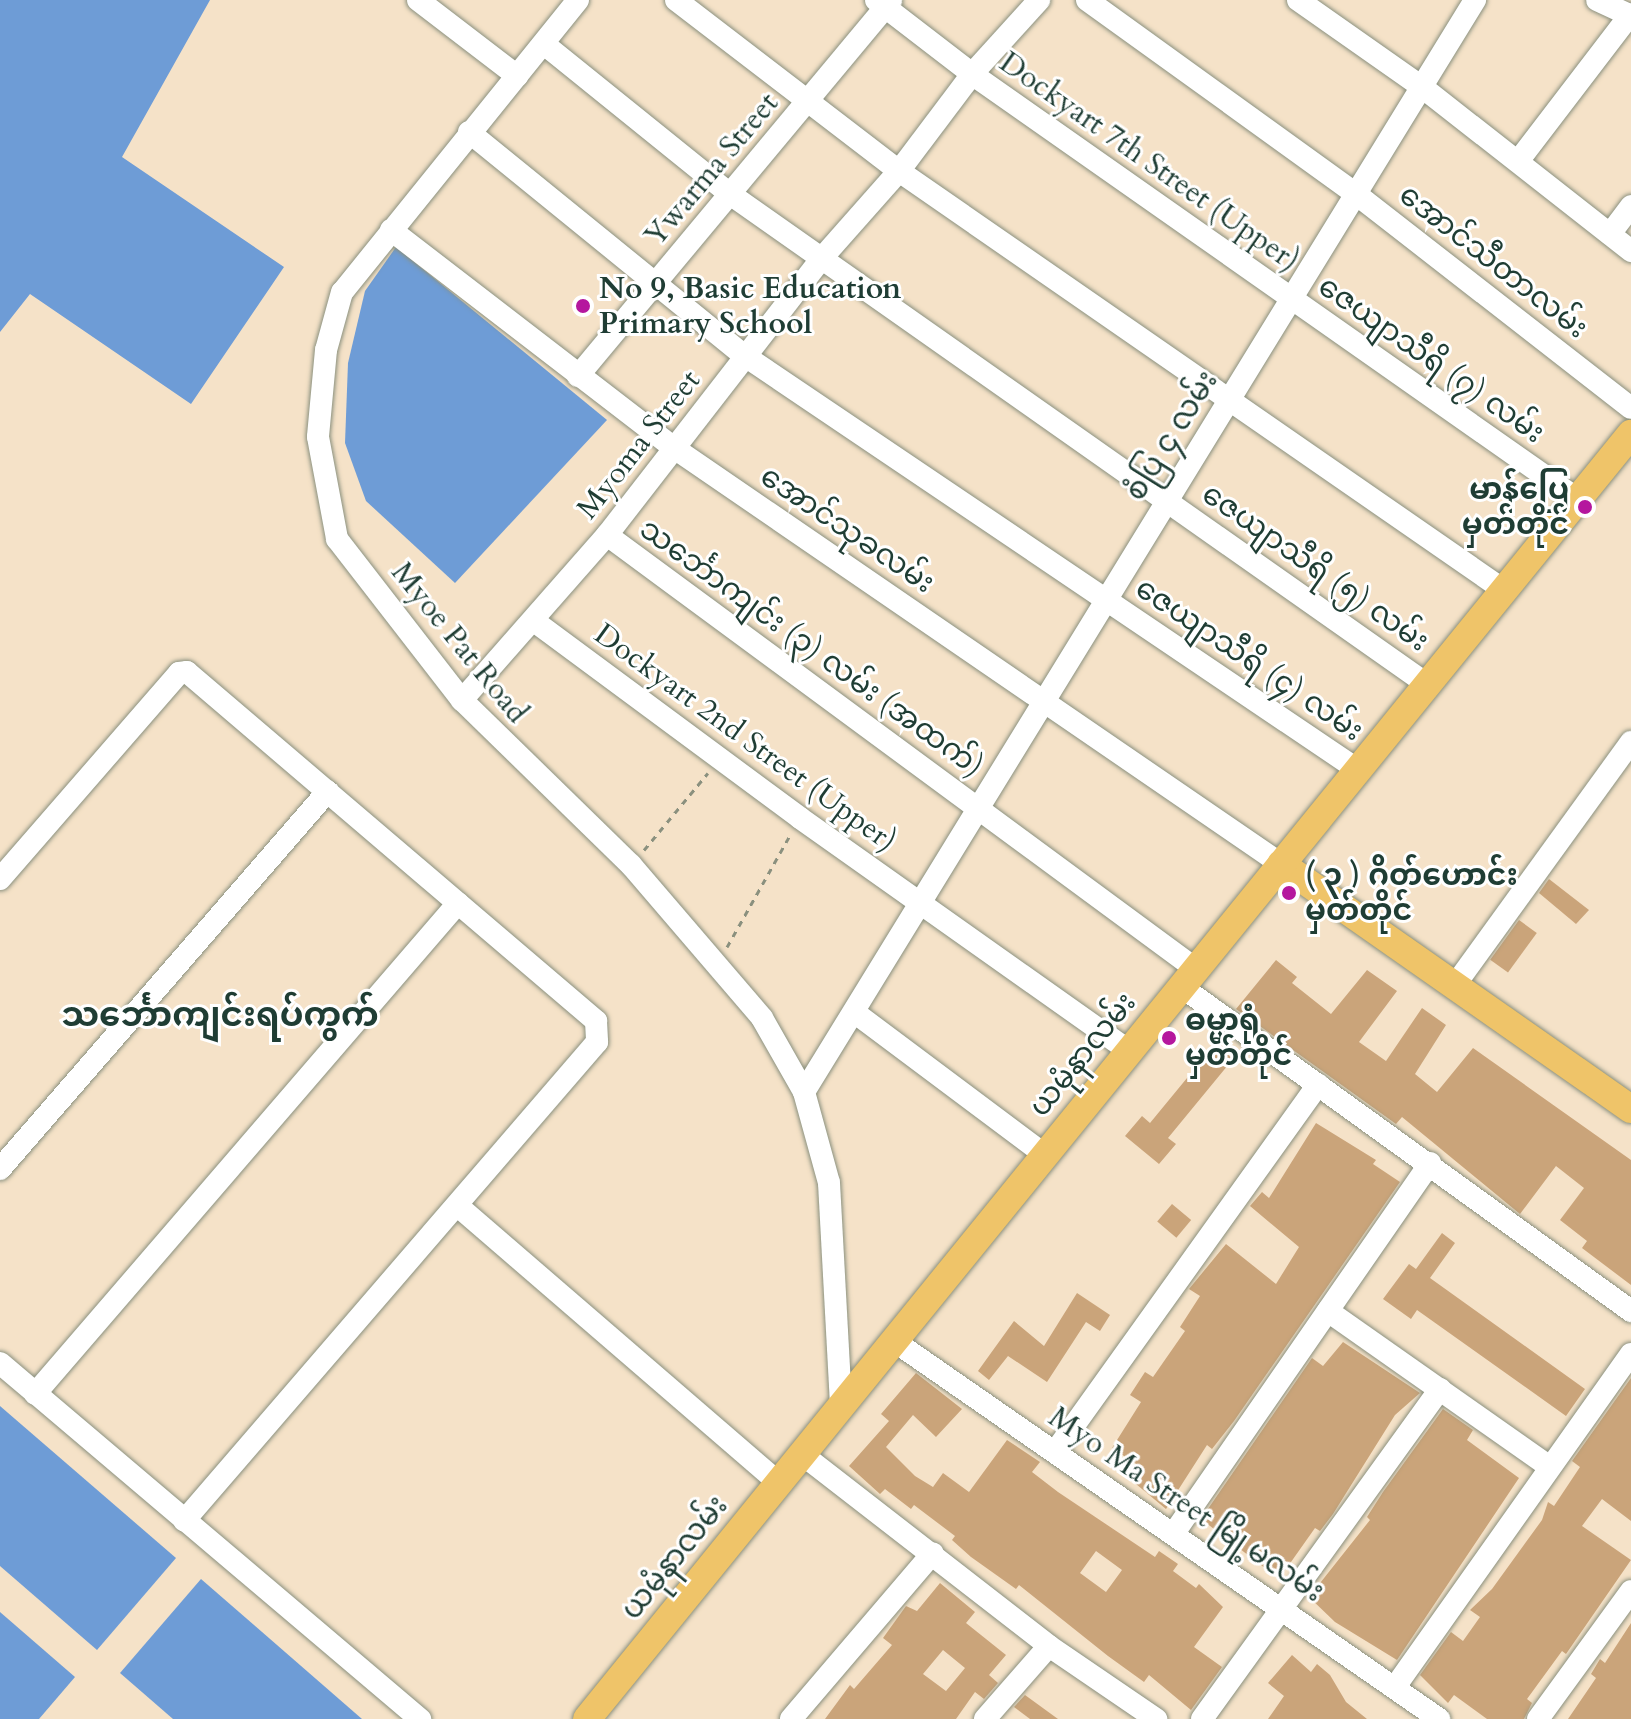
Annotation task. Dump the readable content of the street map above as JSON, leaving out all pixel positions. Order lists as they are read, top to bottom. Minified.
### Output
{"streets":{"main road":["ယမုံနာလမ်း"],"street":["Dockyart 7th Street (Upper)","Ywarma Street","အောင်သီတာလမ်း","ဇေယျာသီရိ (၇) လမ်း","စံပြ ၄ လမ်း","Myoma Street","အောင်သုခလမ်း","ဇေယျာသီရိ (၅) လမ်း","Myoe Pat Road","သင်္ဘောကျင်း (၃) လမ်း (အထက်)","ဇေယျာသီရိ (၄) လမ်း","Dockyart 2nd Street (Upper)","Myo Ma Street မြို့မလမ်း"]},"crossings":[["Dockyart 7th Street (Upper)","Ywarma Street"],["Dockyart 7th Street (Upper)","ဇေယျာသီရိ (၇) လမ်း"],["Dockyart 7th Street (Upper)","စံပြ ၄ လမ်း"],["Dockyart 7th Street (Upper)","Myoma Street"],["Ywarma Street","အောင်သုခလမ်း"],["Ywarma Street","ဇေယျာသီရိ (၅) လမ်း"],["Ywarma Street","ဇေယျာသီရိ (၄) လမ်း"],["အောင်သီတာလမ်း","စံပြ ၄ လမ်း"],["ဇေယျာသီရိ (၇) လမ်း","စံပြ ၄ လမ်း"],["ဇေယျာသီရိ (၇) လမ်း","ယမုံနာလမ်း"],["စံပြ ၄ လမ်း","အောင်သုခလမ်း"],["စံပြ ၄ လမ်း","ဇေယျာသီရိ (၅) လမ်း"],["စံပြ ၄ လမ်း","Myoe Pat Road"],["စံပြ ၄ လမ်း","သင်္ဘောကျင်း (၃) လမ်း (အထက်)"],["စံပြ ၄ လမ်း","ဇေယျာသီရိ (၄) လမ်း"],["စံပြ ၄ လမ်း","Dockyart 2nd Street (Upper)"],["Myoma Street","အောင်သုခလမ်း"],["Myoma Street","ဇေယျာသီရိ (၅) လမ်း"],["Myoma Street","Myoe Pat Road"],["Myoma Street","သင်္ဘောကျင်း (၃) လမ်း (အထက်)"],["Myoma Street","ဇေယျာသီရိ (၄) လမ်း"],["Myoma Street","Dockyart 2nd Street (Upper)"],["အောင်သုခလမ်း","Myoe Pat Road"],["အောင်သုခလမ်း","ယမုံနာလမ်း"],["ဇေယျာသီရိ (၅) လမ်း","Myoe Pat Road"],["ဇေယျာသီရိ (၅) လမ်း","ယမုံနာလမ်း"],["Myoe Pat Road","ဇေယျာသီရိ (၄) လမ်း"],["Myoe Pat Road","ယမုံနာလမ်း"],["သင်္ဘောကျင်း (၃) လမ်း (အထက်)","ယမုံနာလမ်း"],["ဇေယျာသီရိ (၄) လမ်း","ယမုံနာလမ်း"],["Dockyart 2nd Street (Upper)","ယမုံနာလမ်း"],["ယမုံနာလမ်း","Myo Ma Street မြို့မလမ်း"]],"districts":["သင်္ဘောကျင်းရပ်ကွက်"],"places":["No 9, Basic Education Primary School","မာန်ပြေ မှတ်တိုင်","( ၃ ) ဂိတ်ဟောင်း မှတ်တိုင်","ဓမ္မာရုံ မှတ်တိုင်"]}
